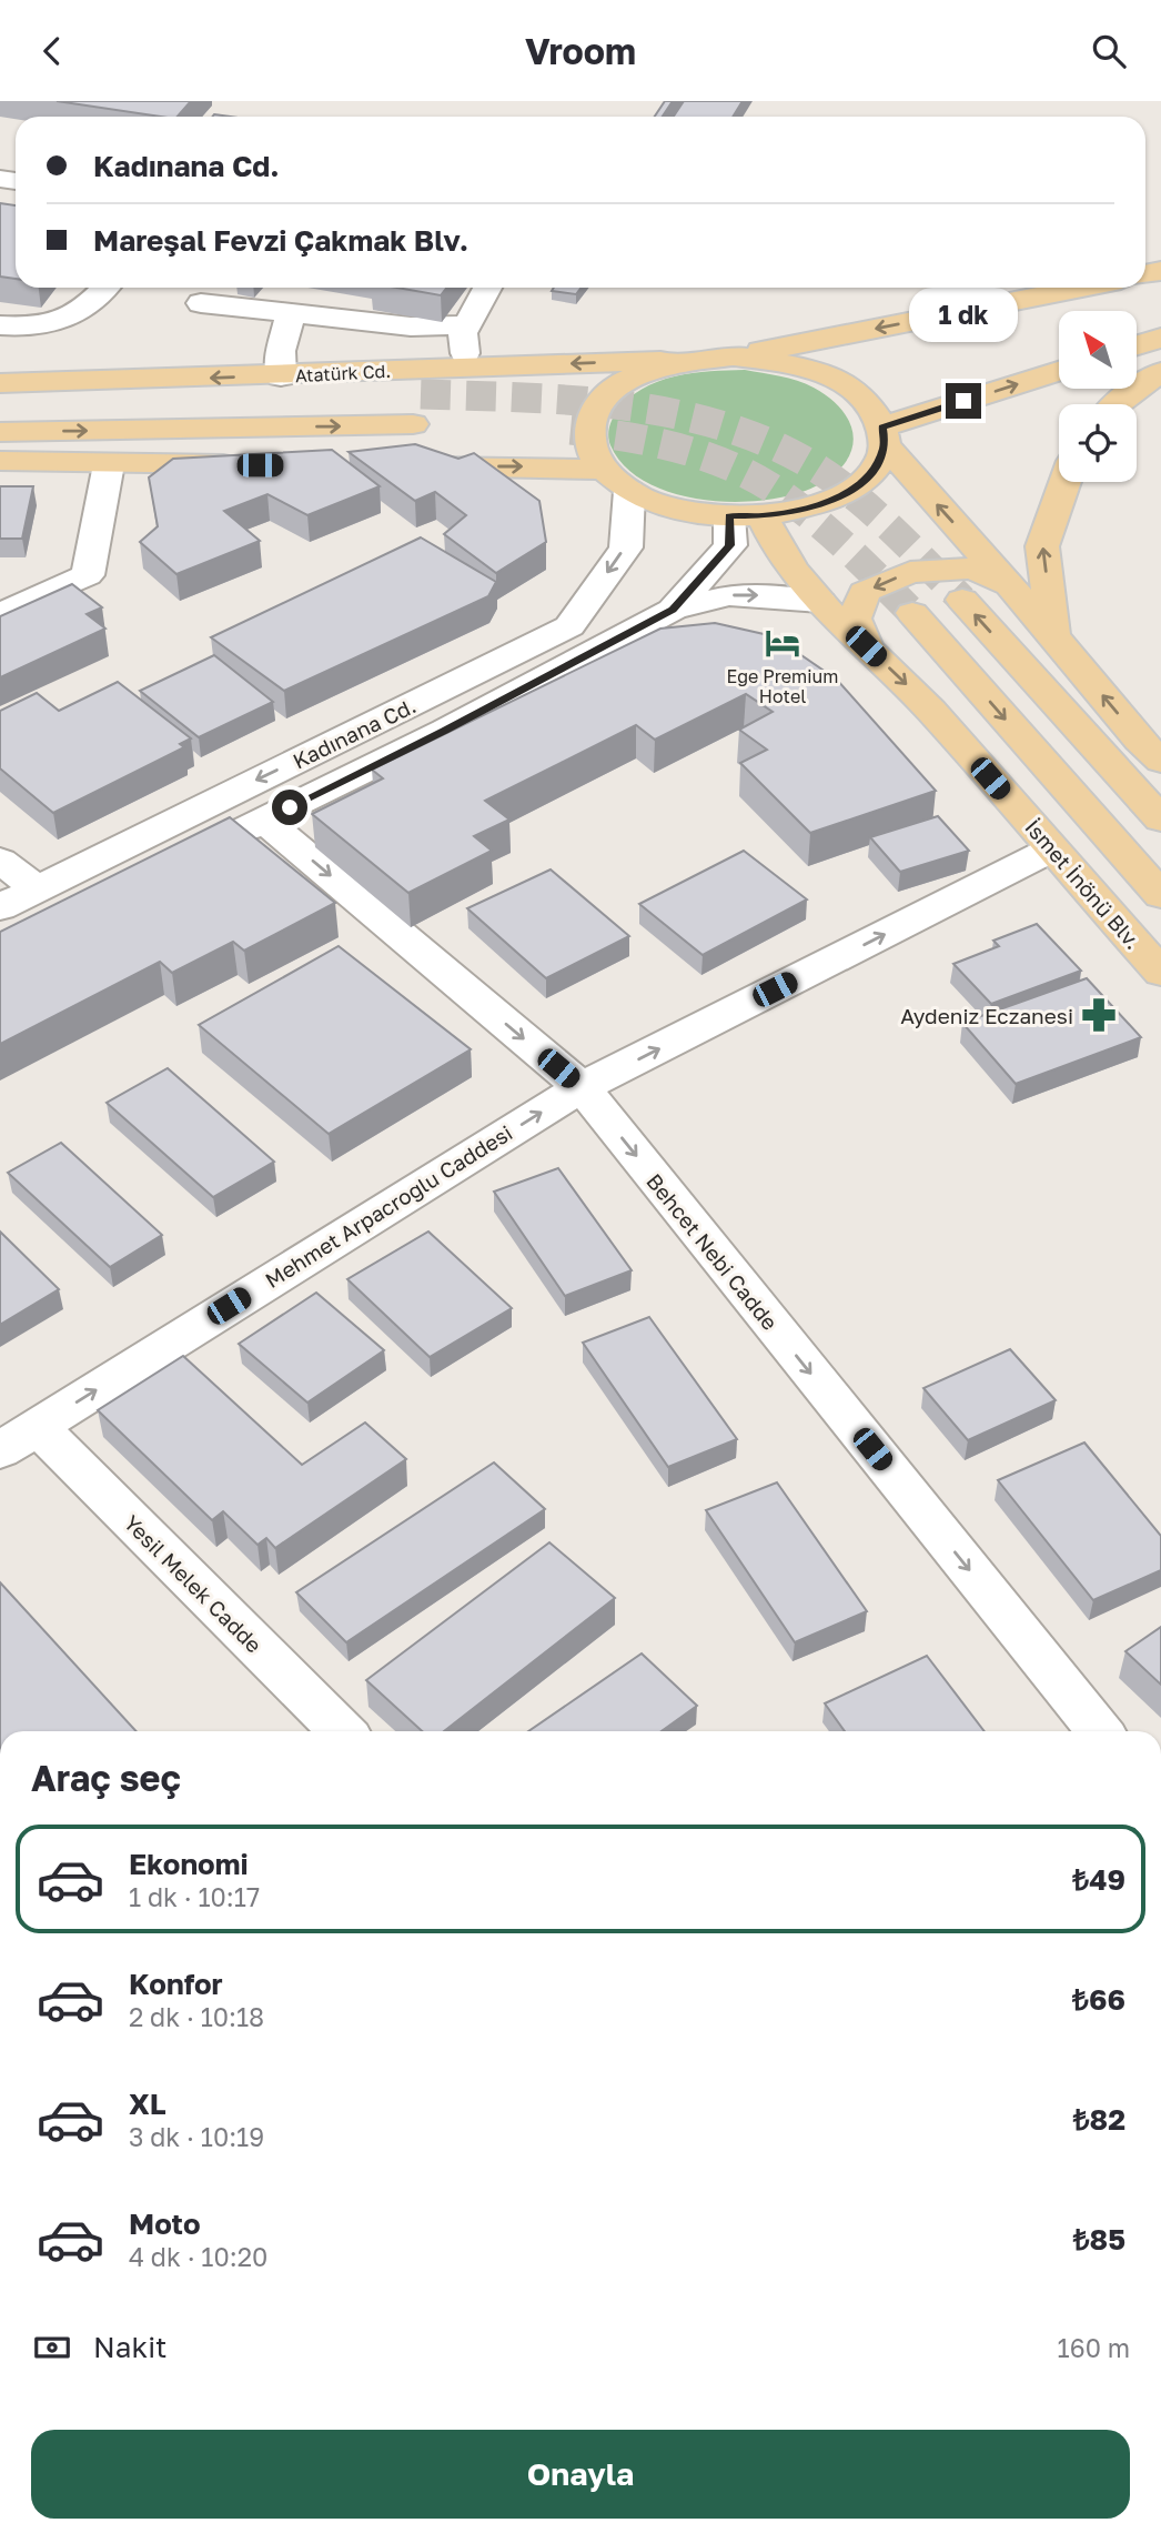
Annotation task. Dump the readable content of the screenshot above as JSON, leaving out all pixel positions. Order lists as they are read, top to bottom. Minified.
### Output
{"streets":{"main road":["Atatürk Cd.","İsmet İnönü Blv."],"street":["Kadınana Cd.","Mehmet Arpacroglu Caddesi","Behcet Nebi Cadde","Yesil Melek Cadde"]},"crossings":[["Kadınana Cd.","İsmet İnönü Blv."],["Kadınana Cd.","Behcet Nebi Cadde"],["İsmet İnönü Blv.","Mehmet Arpacroglu Caddesi"],["Mehmet Arpacroglu Caddesi","Behcet Nebi Cadde"],["Mehmet Arpacroglu Caddesi","Yesil Melek Cadde"]],"one_way":["Mehmet Arpacroglu Caddesi","Behcet Nebi Cadde"],"places":{"hotel":["Ege Premium Hotel"],"pharmacy":["Aydeniz Eczanesi"]},"north":"top left","page":{"header":"Vroom","banner":["Kadınana Cd.","Mareşal Fevzi Çakmak Blv."],"bubble":"1 dk","heading":"Araç seç","list":[{"name":"Ekonomi","note":"1 dk · 10:17","value":"₺49"},{"name":"Konfor","note":"2 dk · 10:18","value":"₺66"},{"name":"XL","note":"3 dk · 10:19","value":"₺82"},{"name":"Moto","note":"4 dk · 10:20","value":"₺85"}],"pay":["Nakit","160 m"],"buttons":"Onayla"}}
